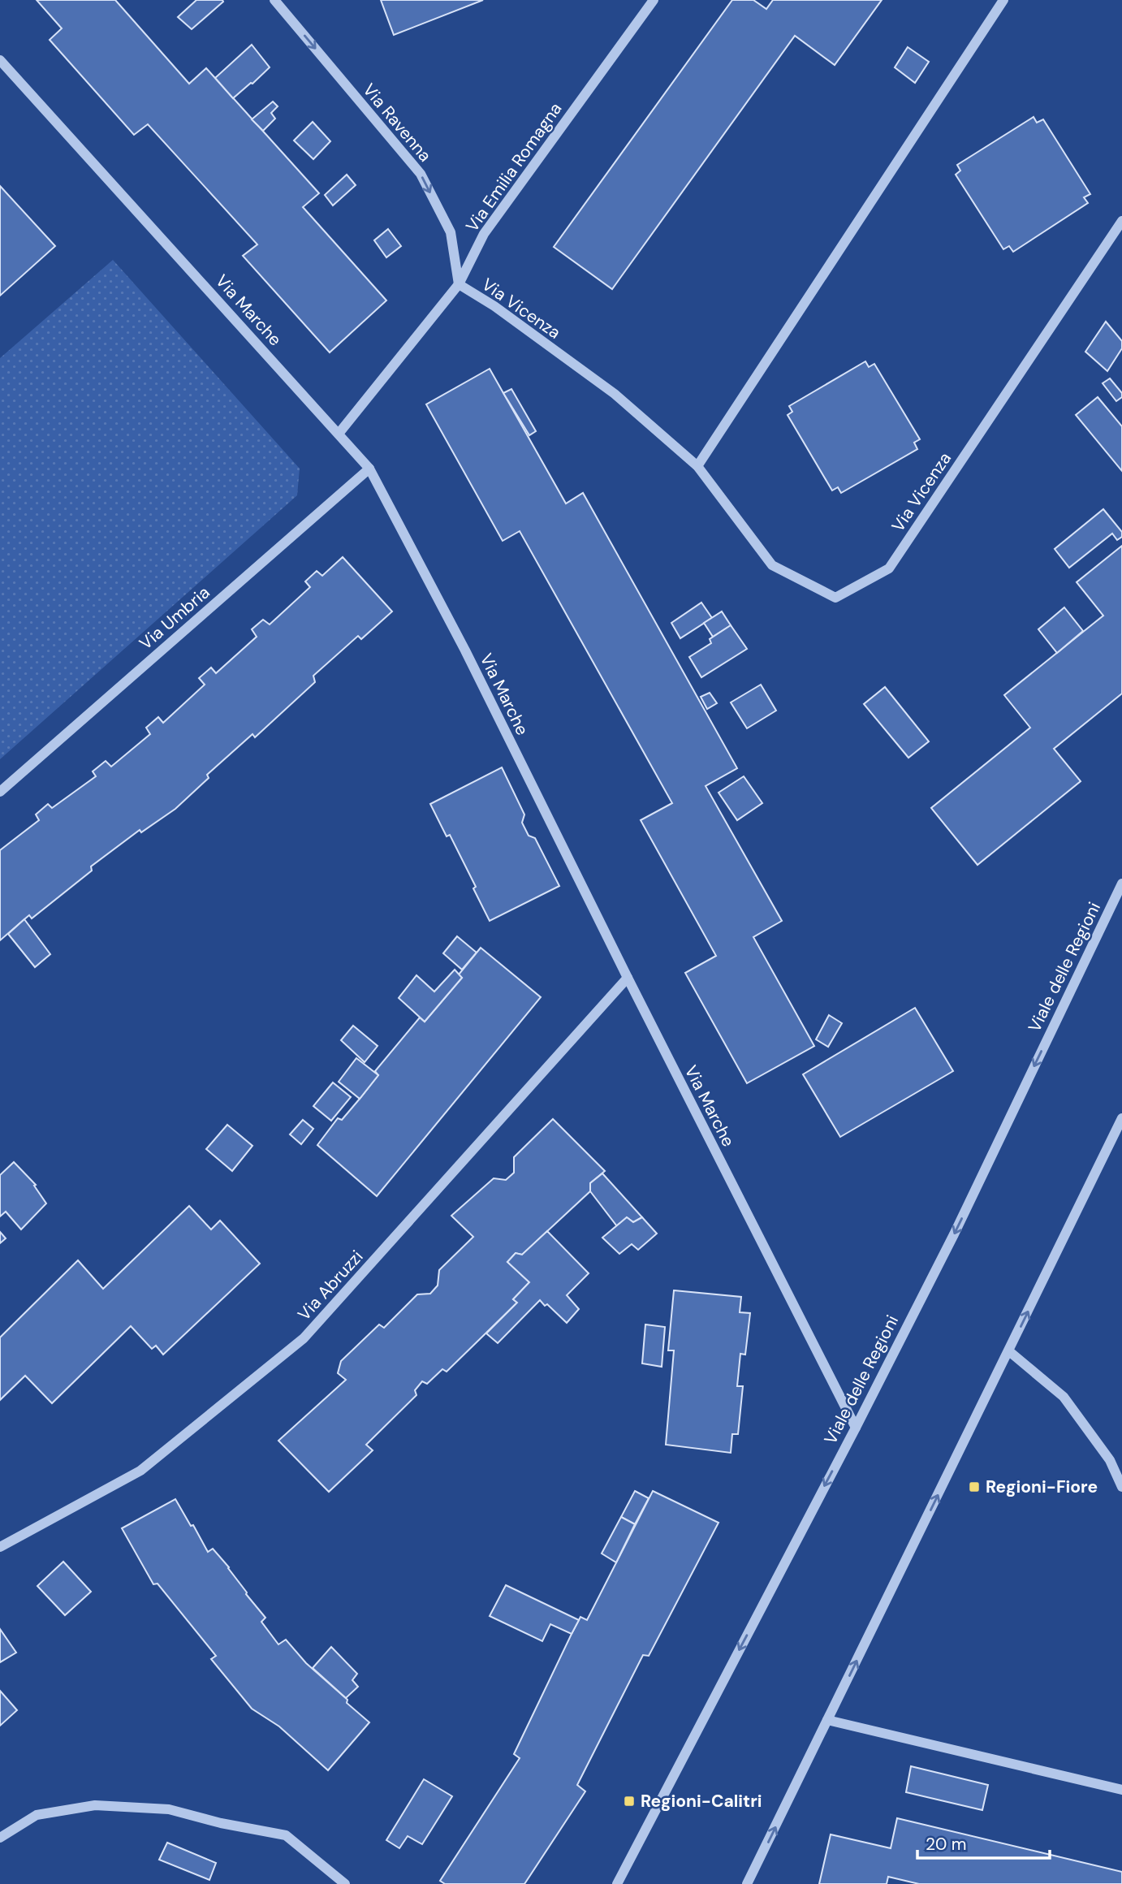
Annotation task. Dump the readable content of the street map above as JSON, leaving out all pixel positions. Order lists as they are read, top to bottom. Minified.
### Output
{"streets":{"street":["Via Ravenna","Via Emilia Romagna","Via Vicenza","Via Marche","Via Umbria","Viale delle Regioni","Via Abruzzi"]},"crossings":[["Via Ravenna","Via Emilia Romagna"],["Via Ravenna","Via Vicenza"],["Via Emilia Romagna","Via Vicenza"],["Via Emilia Romagna","Via Marche"],["Via Marche","Via Umbria"],["Via Marche","Viale delle Regioni"],["Via Marche","Via Abruzzi"]],"one_way":["Via Ravenna","Viale delle Regioni"],"places":{"transit":["Regioni-Fiore","Regioni-Calitri"]},"scale_bar":"20 m"}
